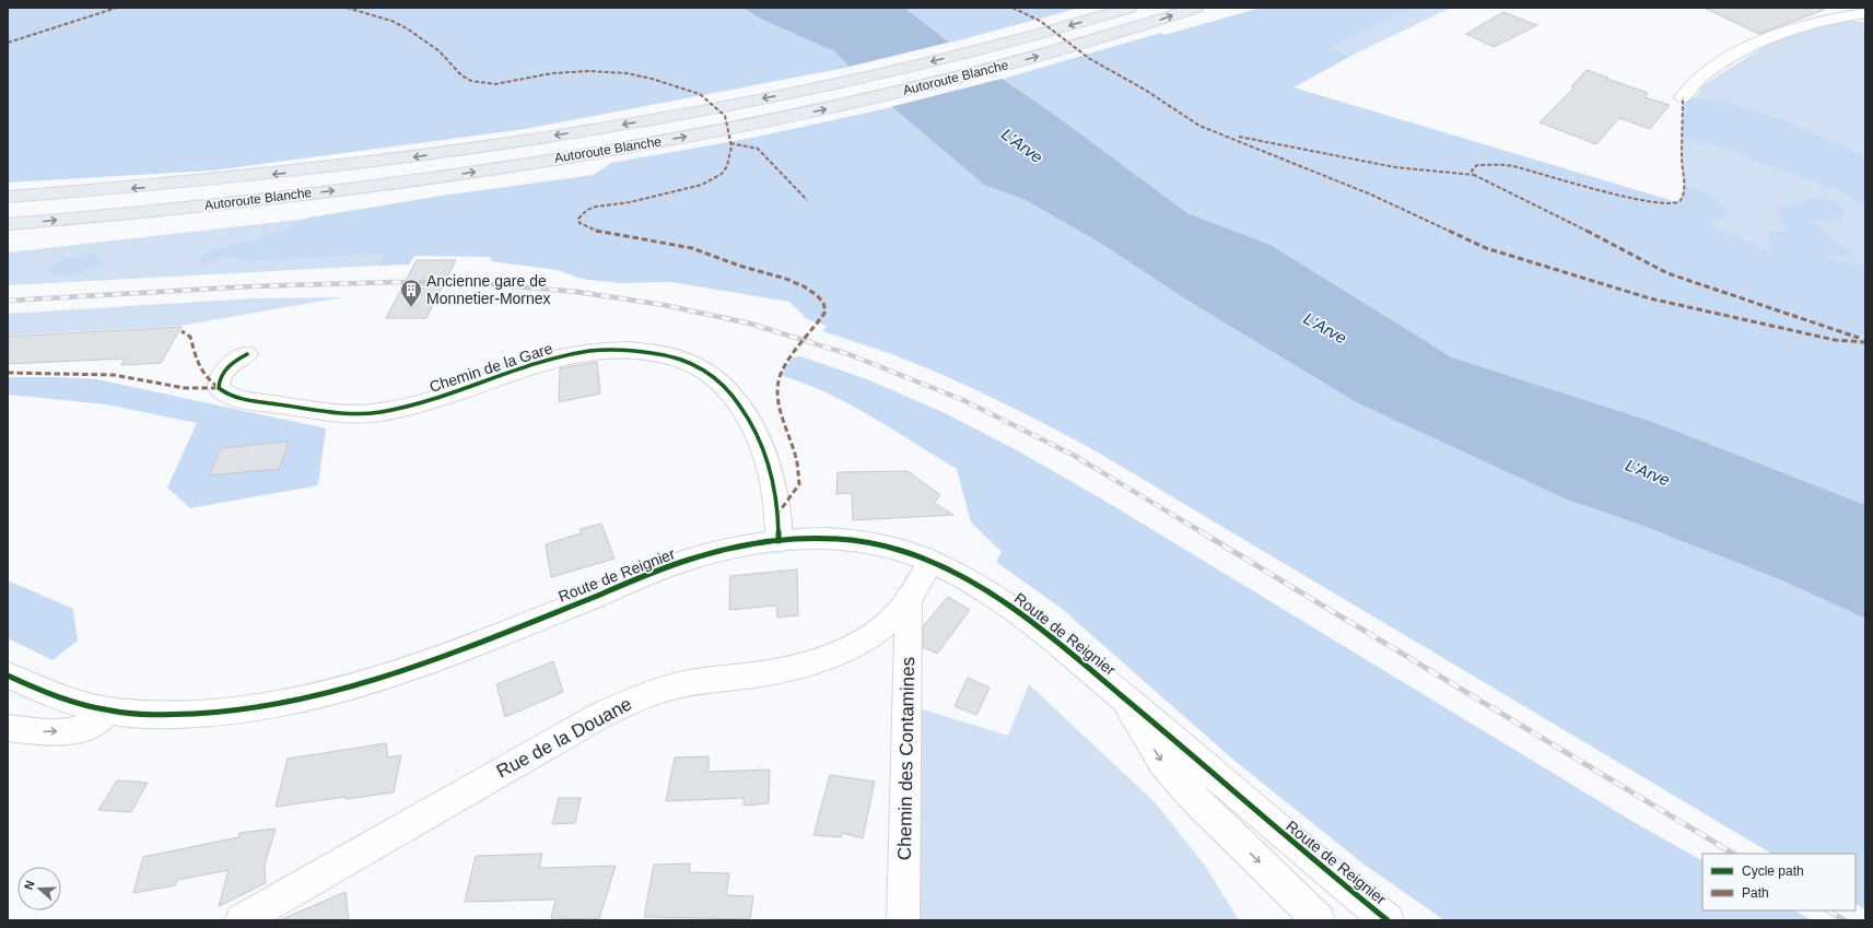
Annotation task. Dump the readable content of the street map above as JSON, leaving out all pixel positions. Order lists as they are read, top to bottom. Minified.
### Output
{"streets":{"highway":["Autoroute Blanche"],"street":["Chemin de la Gare","Route de Reignier","Rue de la Douane","Chemin des Contamines"]},"crossings":[["Chemin de la Gare","Route de Reignier"],["Route de Reignier","Rue de la Douane"],["Rue de la Douane","Chemin des Contamines"]],"water":["L'Arve"],"places":{"building":["Ancienne gare de Monnetier-Mornex"]},"legend":["Cycle path","Path"],"north":"left"}
